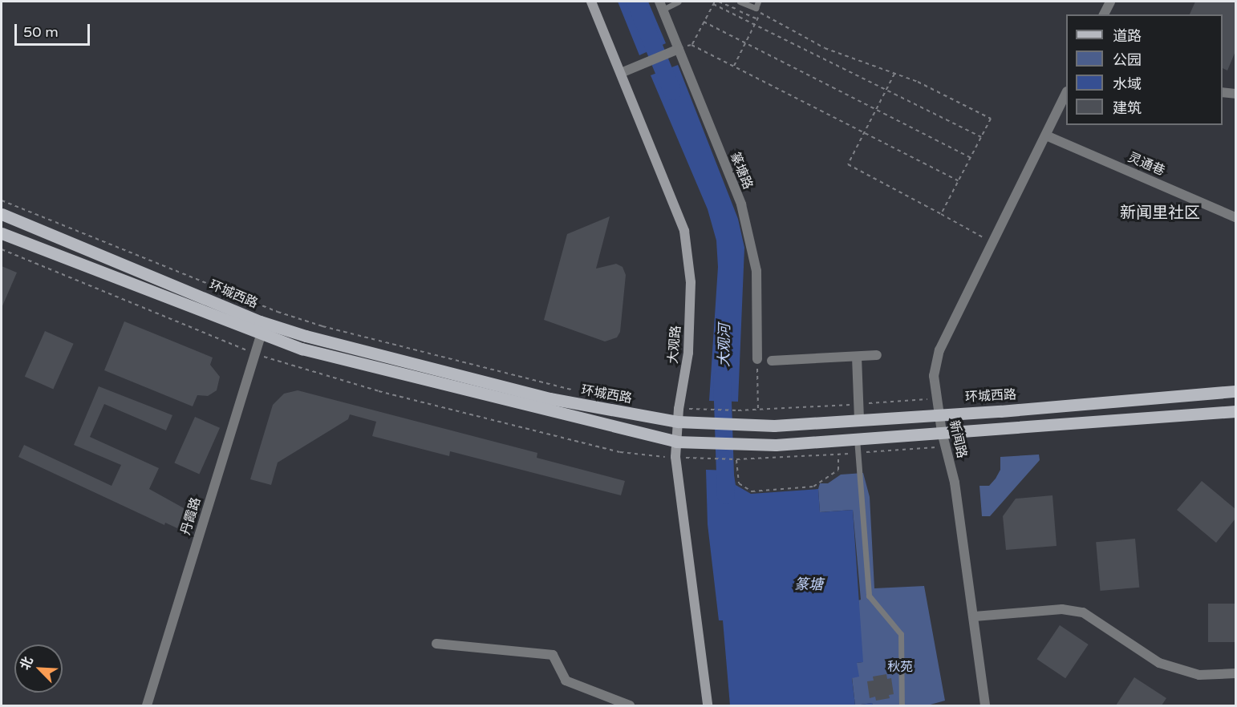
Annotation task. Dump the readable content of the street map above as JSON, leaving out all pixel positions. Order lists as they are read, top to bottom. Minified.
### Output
{"streets":{"main road":["环城西路","大观路"],"street":["灵通巷","篆塘路","新闻路","丹霞路"]},"crossings":[["灵通巷","新闻路"],["环城西路","大观路"],["环城西路","新闻路"],["环城西路","丹霞路"]],"districts":["新闻里社区"],"water":["大观河","篆塘"],"parks":["秋苑"],"legend":["道路","公园","水域","建筑"],"scale_bar":"50 m","north":"top left"}
